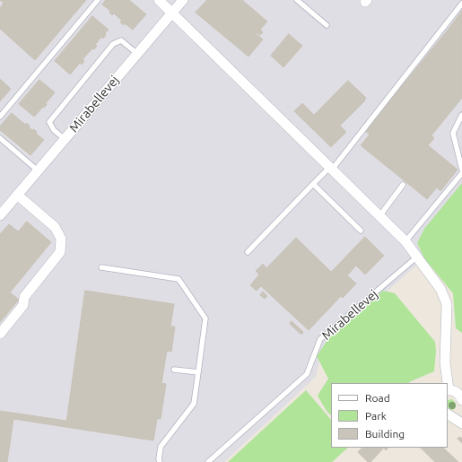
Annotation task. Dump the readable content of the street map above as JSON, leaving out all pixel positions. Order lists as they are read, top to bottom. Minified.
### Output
{"streets":{"street":["Mirabellevej"]},"legend":["Road","Park","Building"]}
